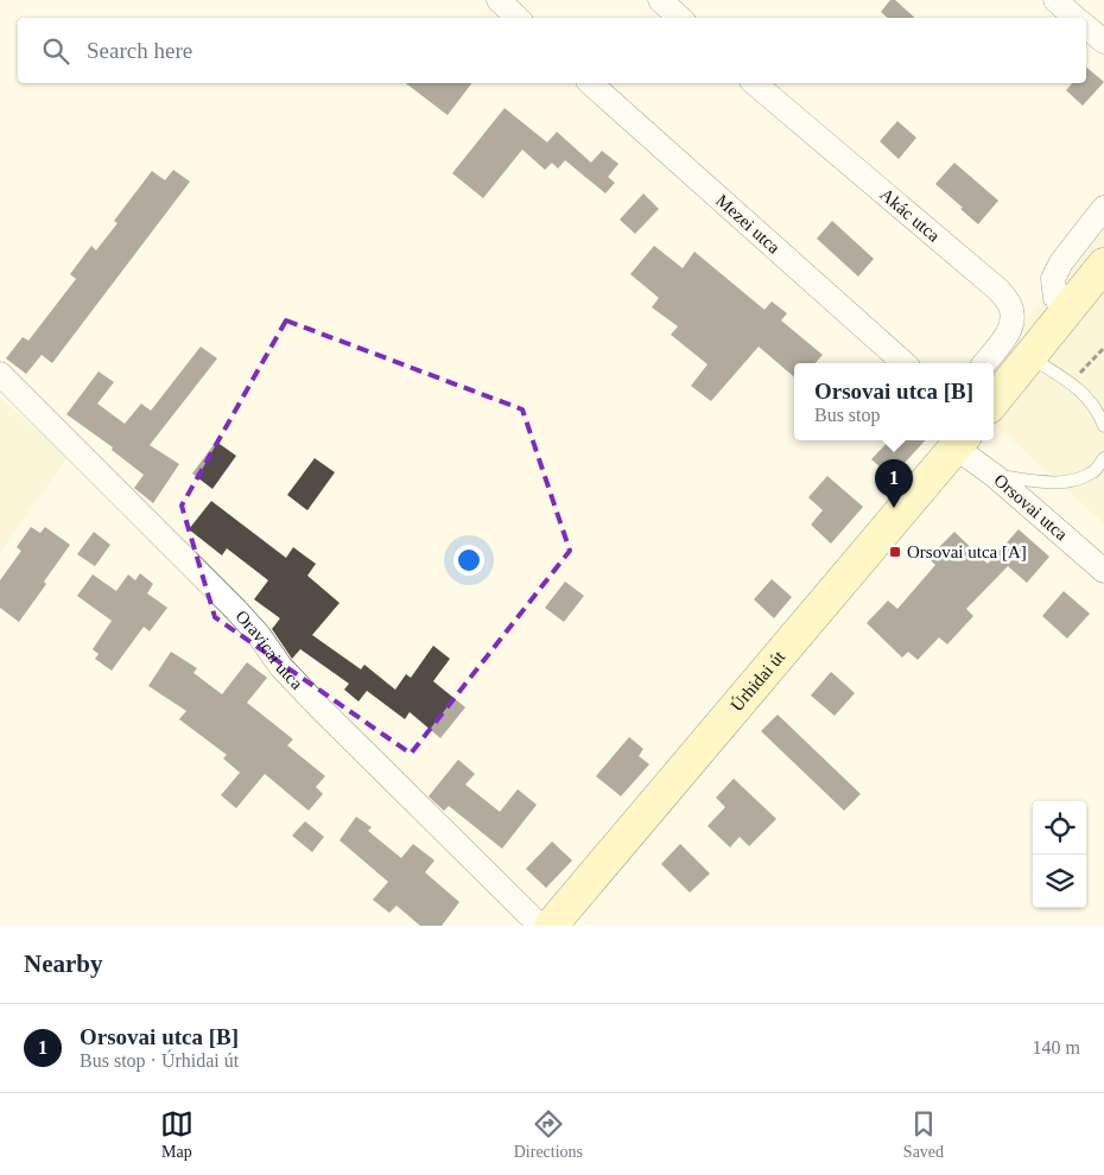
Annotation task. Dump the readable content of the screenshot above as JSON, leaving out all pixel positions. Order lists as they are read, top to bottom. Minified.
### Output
{"streets":{"main road":["Úrhidai út"],"street":["Akác utca","Mezei utca","Orsovai utca","Oravicai utca"]},"crossings":[["Orsovai utca","Úrhidai út"]],"places":{"transit":["Orsovai utca [A]"]},"page":{"search":"Search here","popup":["Orsovai utca [B]","Bus stop"],"pins":"1","heading":"Nearby","list":[{"mark":"1","name":"Orsovai utca [B]","note":"Bus stop · Úrhidai út","value":"140 m"}],"nav":["Map","Directions","Saved"]}}
